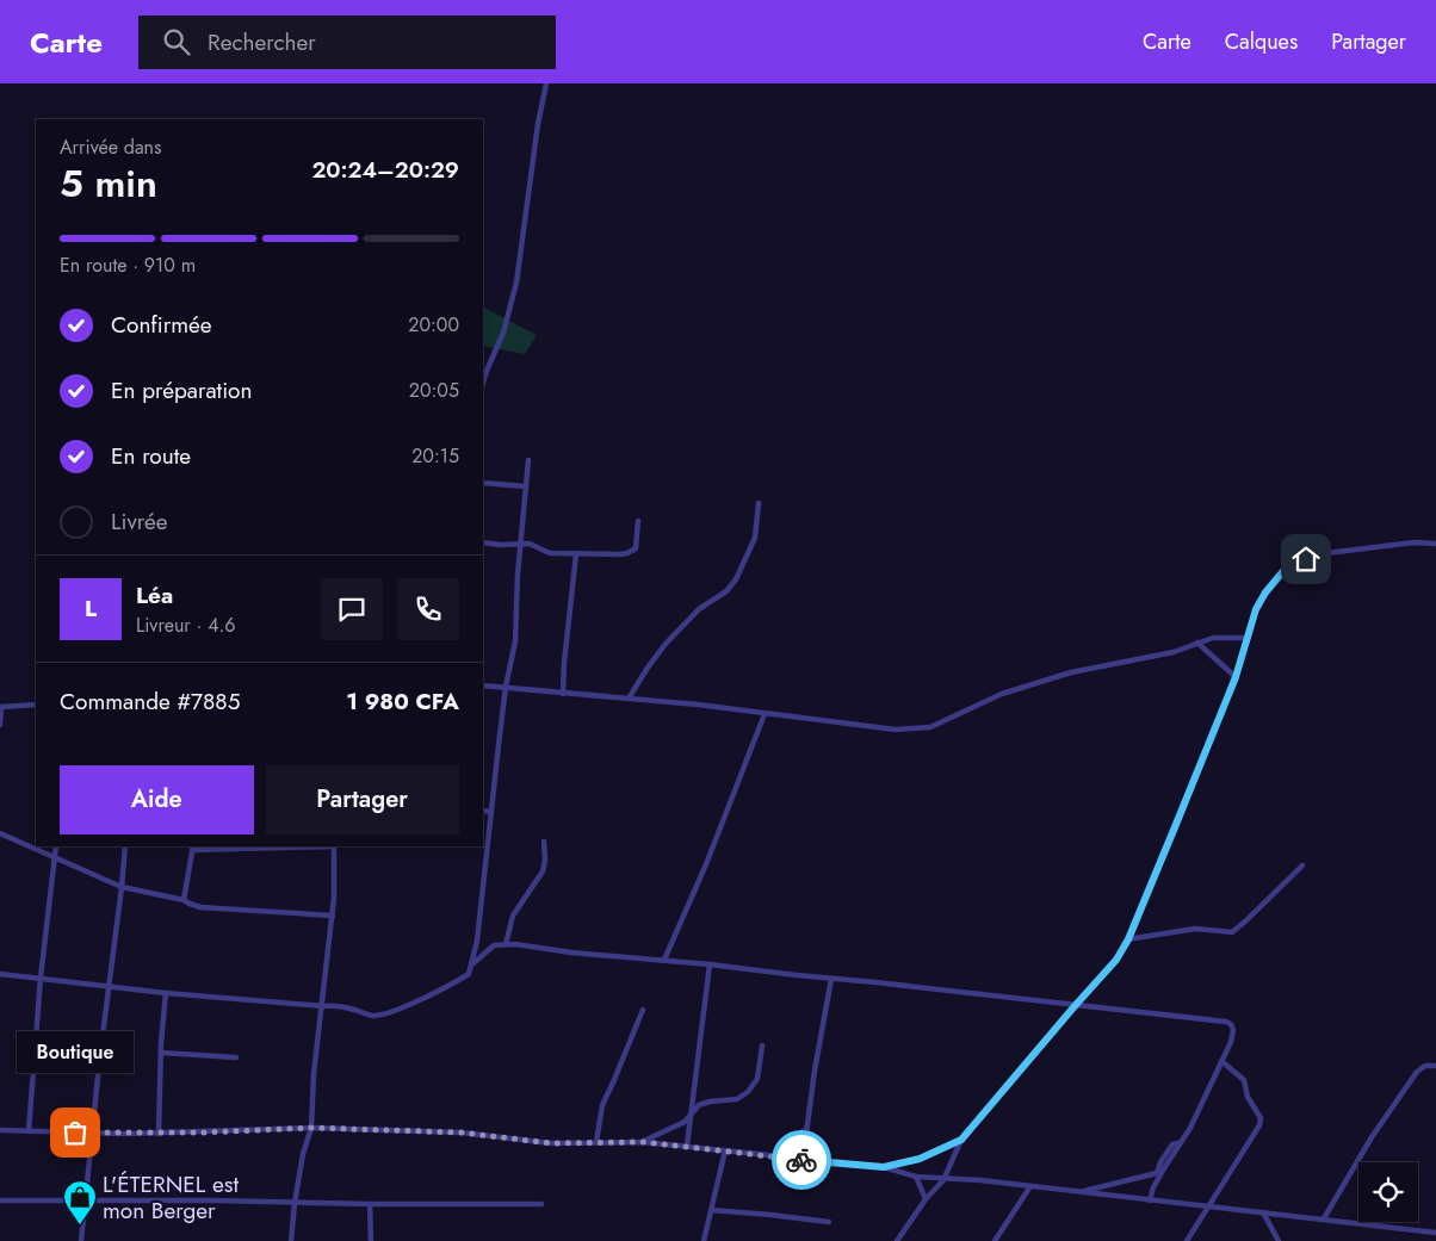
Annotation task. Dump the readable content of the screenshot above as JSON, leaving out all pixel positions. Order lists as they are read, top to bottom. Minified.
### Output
{"places":{"other":["Boutique"],"shop":["L'ÉTERNEL est mon Berger"]},"page":{"header":"Carte","search":"Rechercher","nav":["Carte","Calques","Partager"],"heading":["5 min","Arrivée dans","20:24–20:29"],"panel":["Léa","Livreur · 4.6","Commande #7885","1 980 CFA"],"bar":"En route · 910 m","list":[["Confirmée","20:00"],["En préparation","20:05"],["En route","20:15"],"Livrée"],"round":"L","buttons":["Aide","Partager"],"bubble":"Boutique"}}
